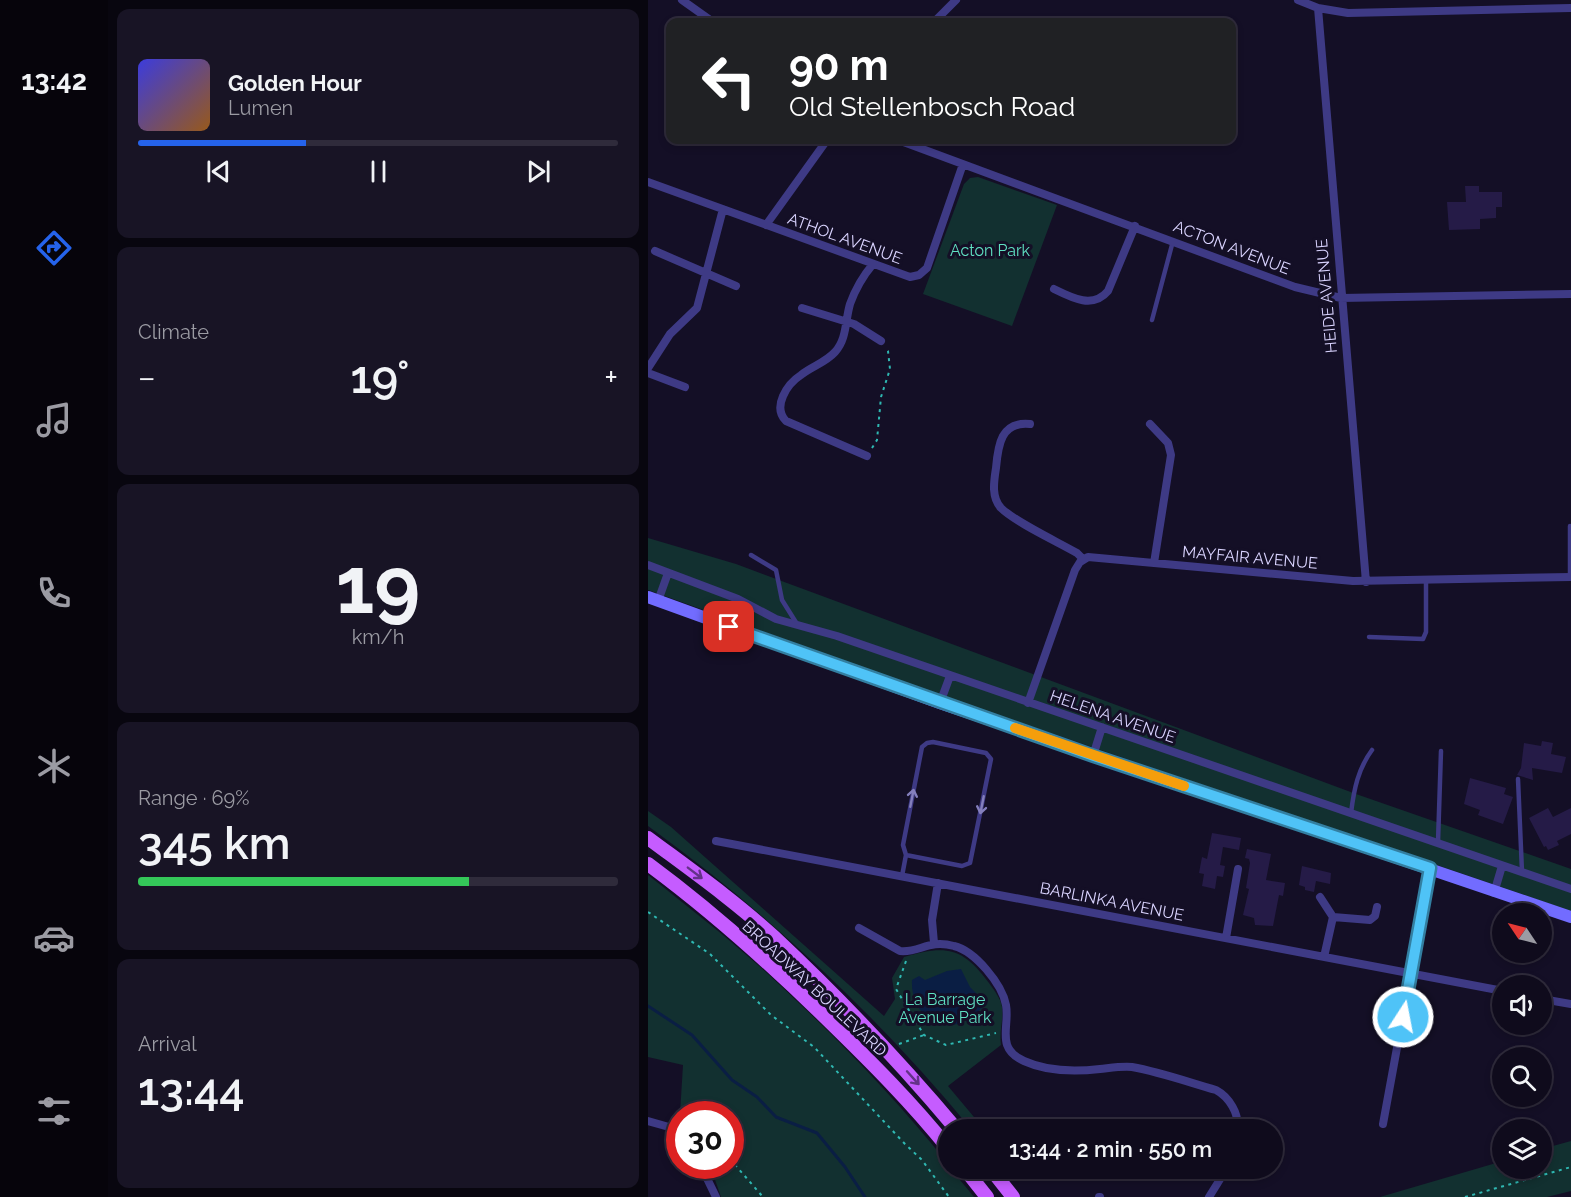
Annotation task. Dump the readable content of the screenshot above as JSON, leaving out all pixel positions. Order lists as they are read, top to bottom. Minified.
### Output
{"streets":{"main road":["BROADWAY BOULEVARD"],"street":["ATHOL AVENUE","ACTON AVENUE","HEIDE AVENUE","MAYFAIR AVENUE","HELENA AVENUE","BARLINKA AVENUE"]},"crossings":[["ATHOL AVENUE","ACTON AVENUE"],["ACTON AVENUE","HEIDE AVENUE"],["HEIDE AVENUE","MAYFAIR AVENUE"]],"parks":["Acton Park","La Barrage Avenue Park"],"north":"top left","page":{"tabs":"13:42","turn":["90 m","Old Stellenbosch Road"],"song":["Golden Hour","Lumen"],"tile":["Climate",["19","km/h"],["Range · 69%","345 km"],["Arrival","13:44"]],"heat":["−","19°","+"],"limit":"30","trip":"13:44 · 2 min · 550 m"}}
